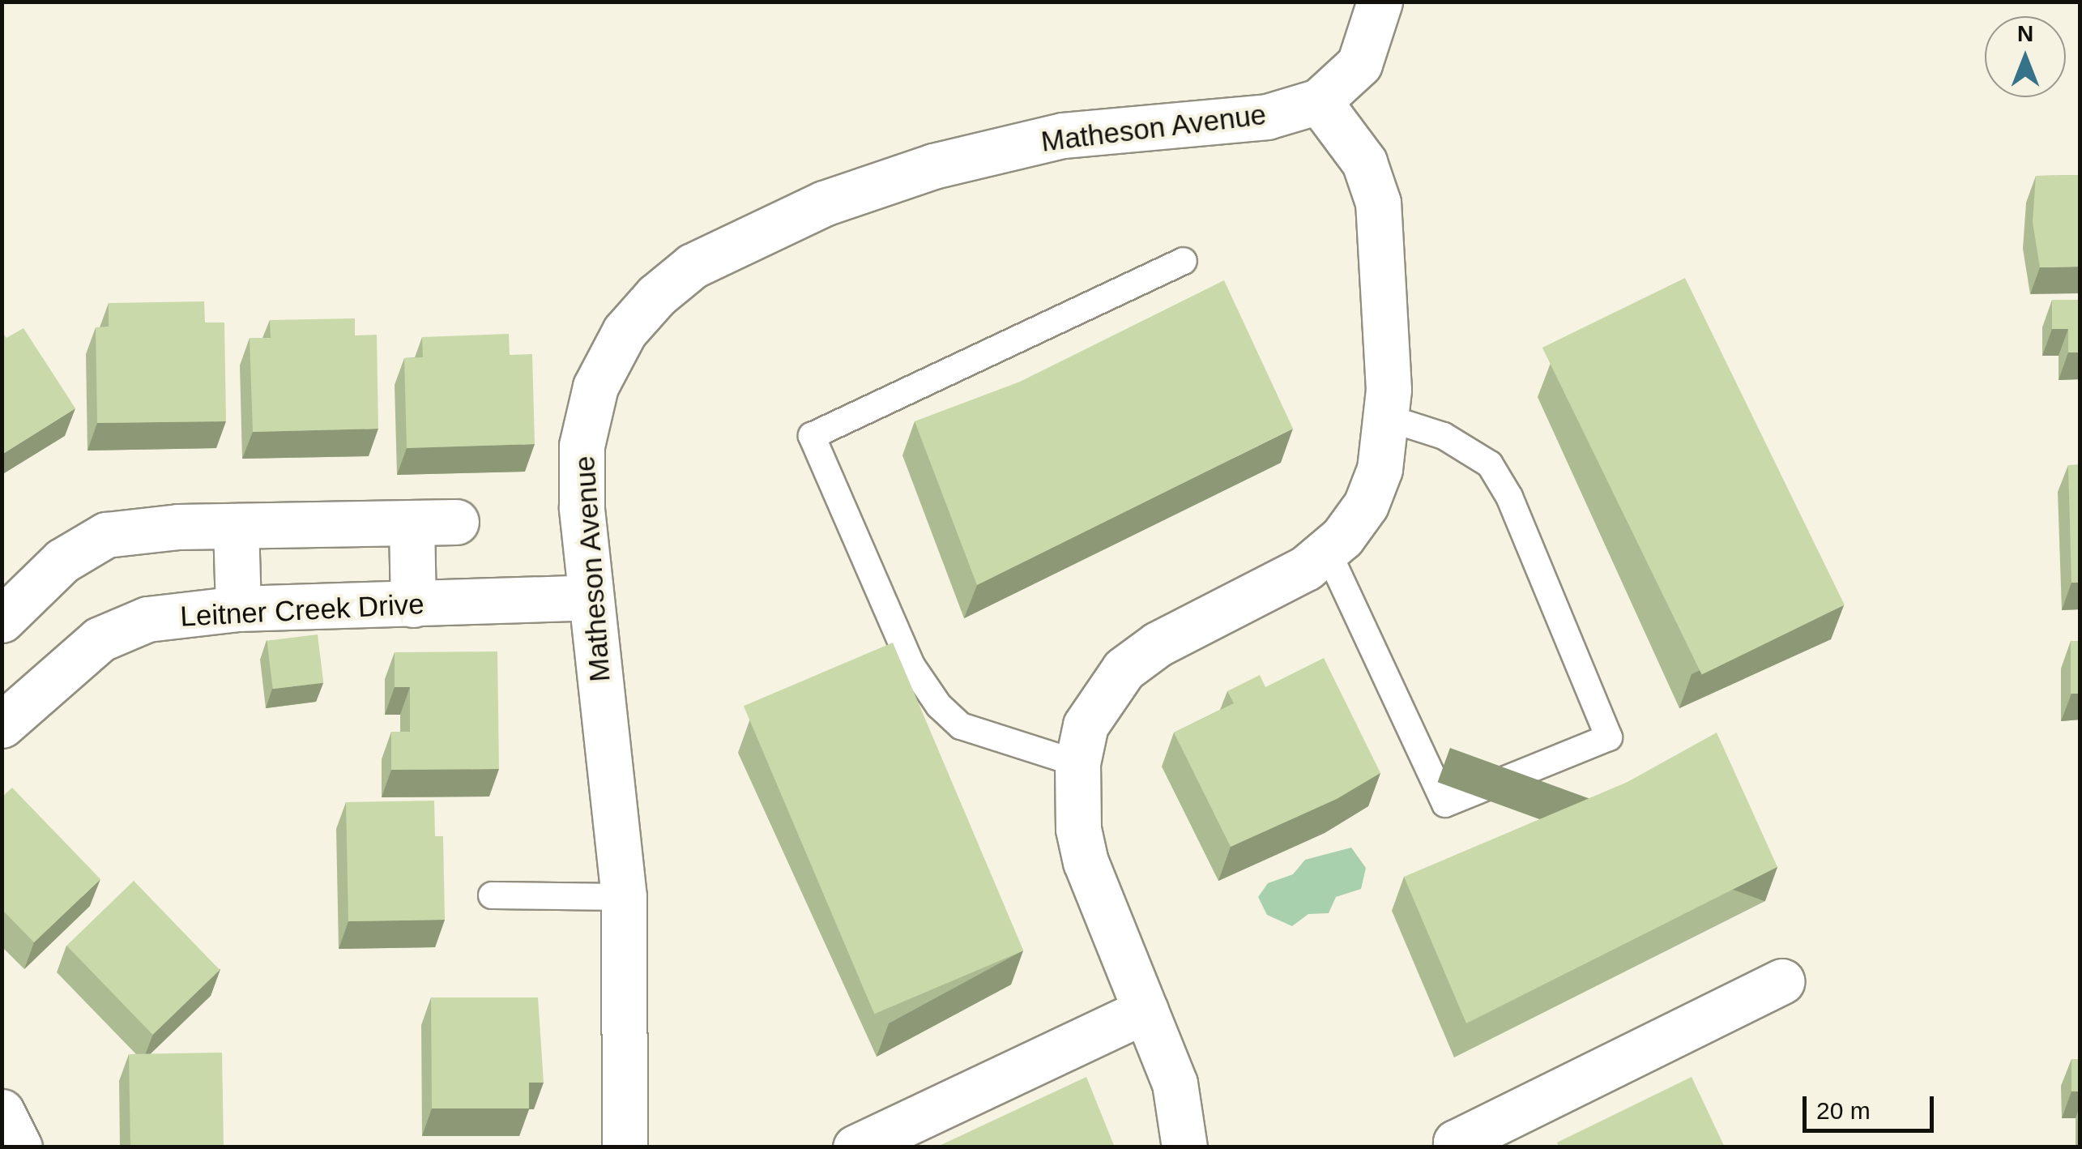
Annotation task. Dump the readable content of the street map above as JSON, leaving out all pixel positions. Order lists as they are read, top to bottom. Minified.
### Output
{"streets":{"street":["Matheson Avenue","Leitner Creek Drive"]},"crossings":[["Matheson Avenue","Leitner Creek Drive"]],"scale_bar":"20 m","north":"top"}
